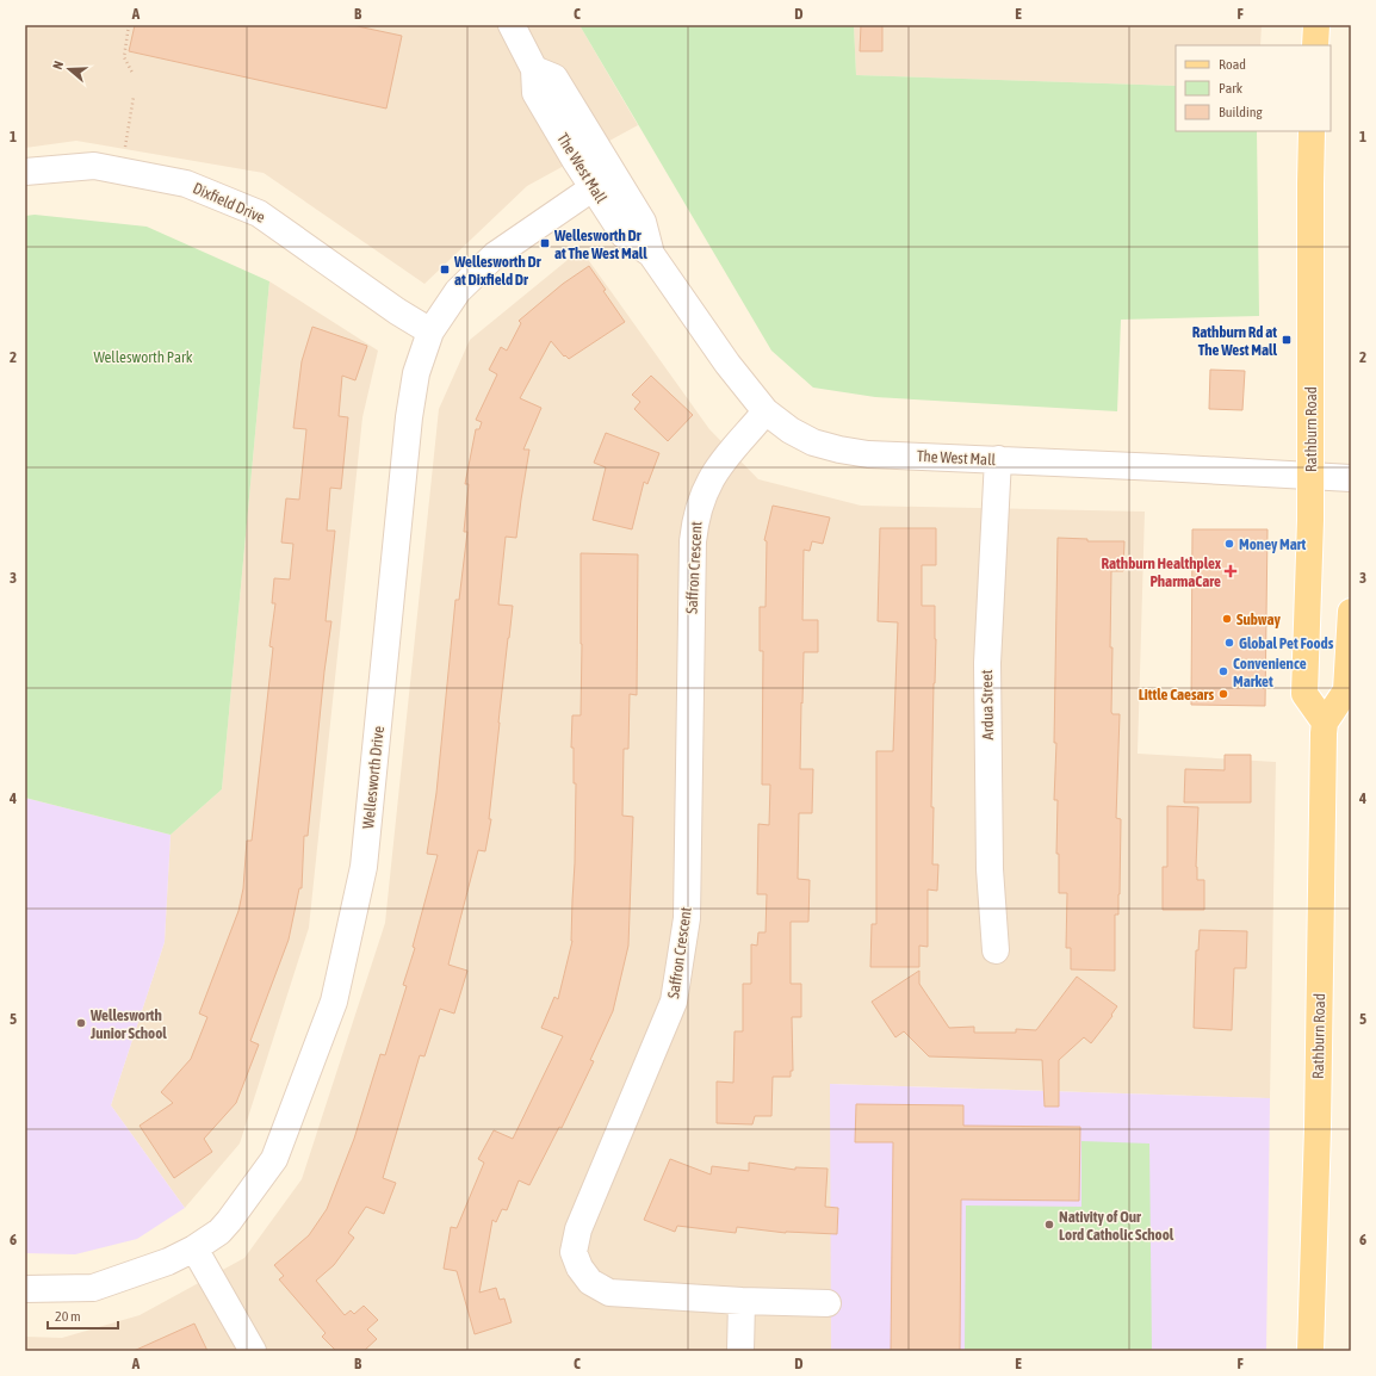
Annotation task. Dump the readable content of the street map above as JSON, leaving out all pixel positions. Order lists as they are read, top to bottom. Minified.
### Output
{"streets":{"main road":["Rathburn Road"],"street":["The West Mall","Dixfield Drive","Saffron Crescent","Ardua Street","Wellesworth Drive"]},"crossings":[["The West Mall","Rathburn Road"],["The West Mall","Saffron Crescent"],["The West Mall","Ardua Street"],["The West Mall","Wellesworth Drive"],["Dixfield Drive","Wellesworth Drive"]],"parks":["Wellesworth Park"],"places":{"transit":["Wellesworth Dr at The West Mall","Wellesworth Dr at Dixfield Dr","Rathburn Rd at The West Mall"],"other":["Money Mart","Subway","Global Pet Foods","Convenience Market","Little Caesars","Wellesworth Junior School","Nativity of Our Lord Catholic School"],"health":["Rathburn Healthplex PharmaCare"]},"legend":["Road","Park","Building"],"scale_bar":"20 m","north":"left","grid":{"columns":["A","B","C","D","E","F"],"rows":["1","2","3","4","5","6"]}}
